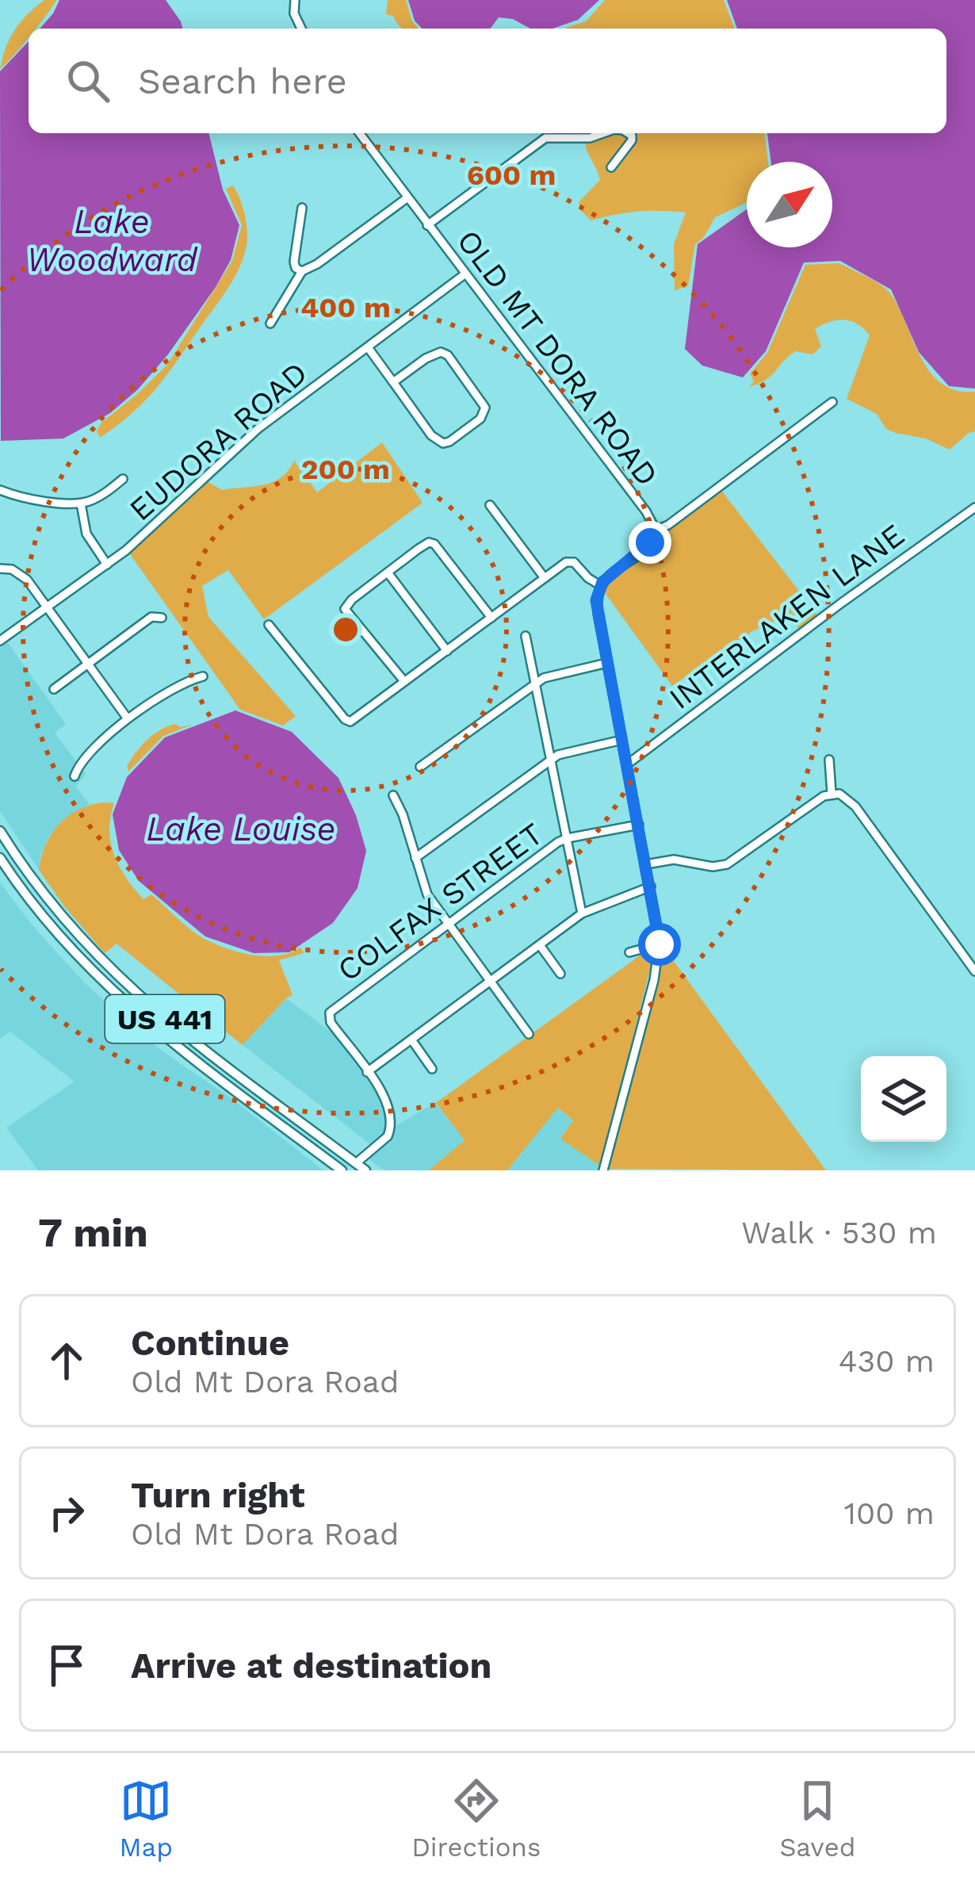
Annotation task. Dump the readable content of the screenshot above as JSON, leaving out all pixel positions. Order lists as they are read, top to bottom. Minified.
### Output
{"streets":{"main road":["US 441"],"street":["OLD MT DORA ROAD","EUDORA ROAD","INTERLAKEN LANE","COLFAX STREET"]},"crossings":[["OLD MT DORA ROAD","EUDORA ROAD"]],"water":["Lake Woodward","Lake Louise"],"north":"top right","page":{"search":"Search here","heading":["7 min","Walk · 530 m"],"list":[["Continue","Old Mt Dora Road","430 m"],["Turn right","Old Mt Dora Road","100 m"],"Arrive at destination"],"nav":["Map","Directions","Saved"]},"rings":["600 m","400 m","200 m"]}
